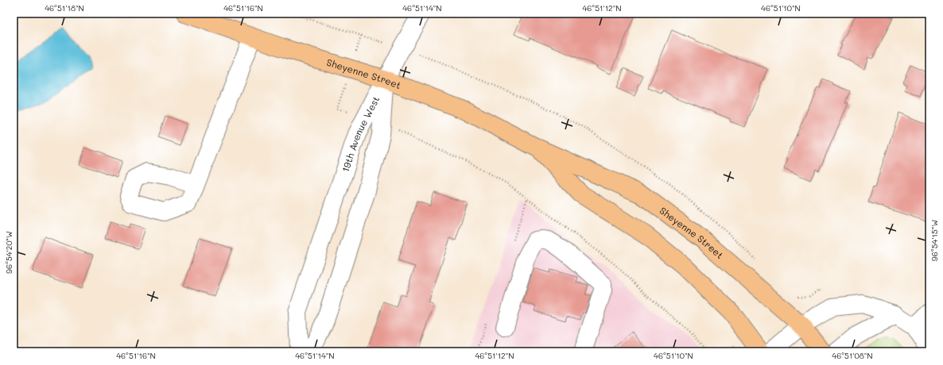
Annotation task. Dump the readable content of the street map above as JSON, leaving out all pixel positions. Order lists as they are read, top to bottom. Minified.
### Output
{"streets":{"main road":["Sheyenne Street"],"street":["19th Avenue West"]},"crossings":[["Sheyenne Street","19th Avenue West"]],"coordinates":["46°51'18\"N","46°51'16\"N","46°51'14\"N","46°51'12\"N","46°51'10\"N","96°54'15\"W","96°54'20\"W","46°51'08\"N"]}
